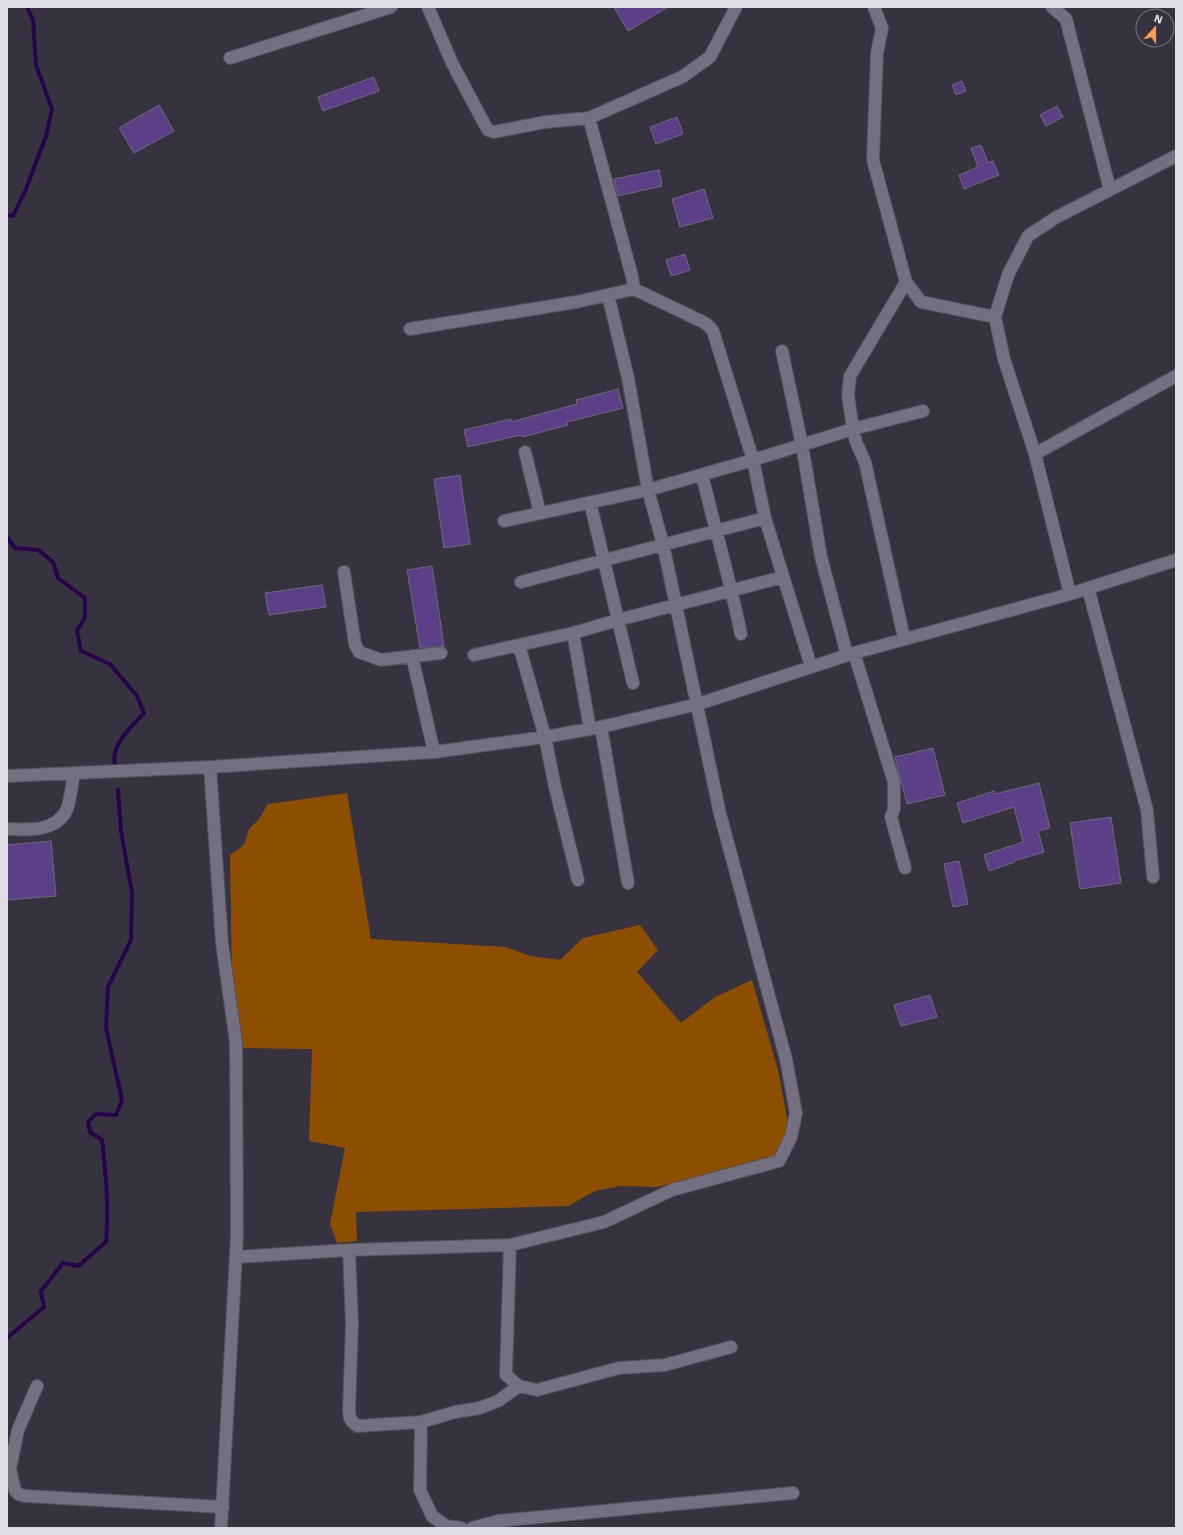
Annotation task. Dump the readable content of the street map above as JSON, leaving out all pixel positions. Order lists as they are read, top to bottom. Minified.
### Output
{"north":"top"}
